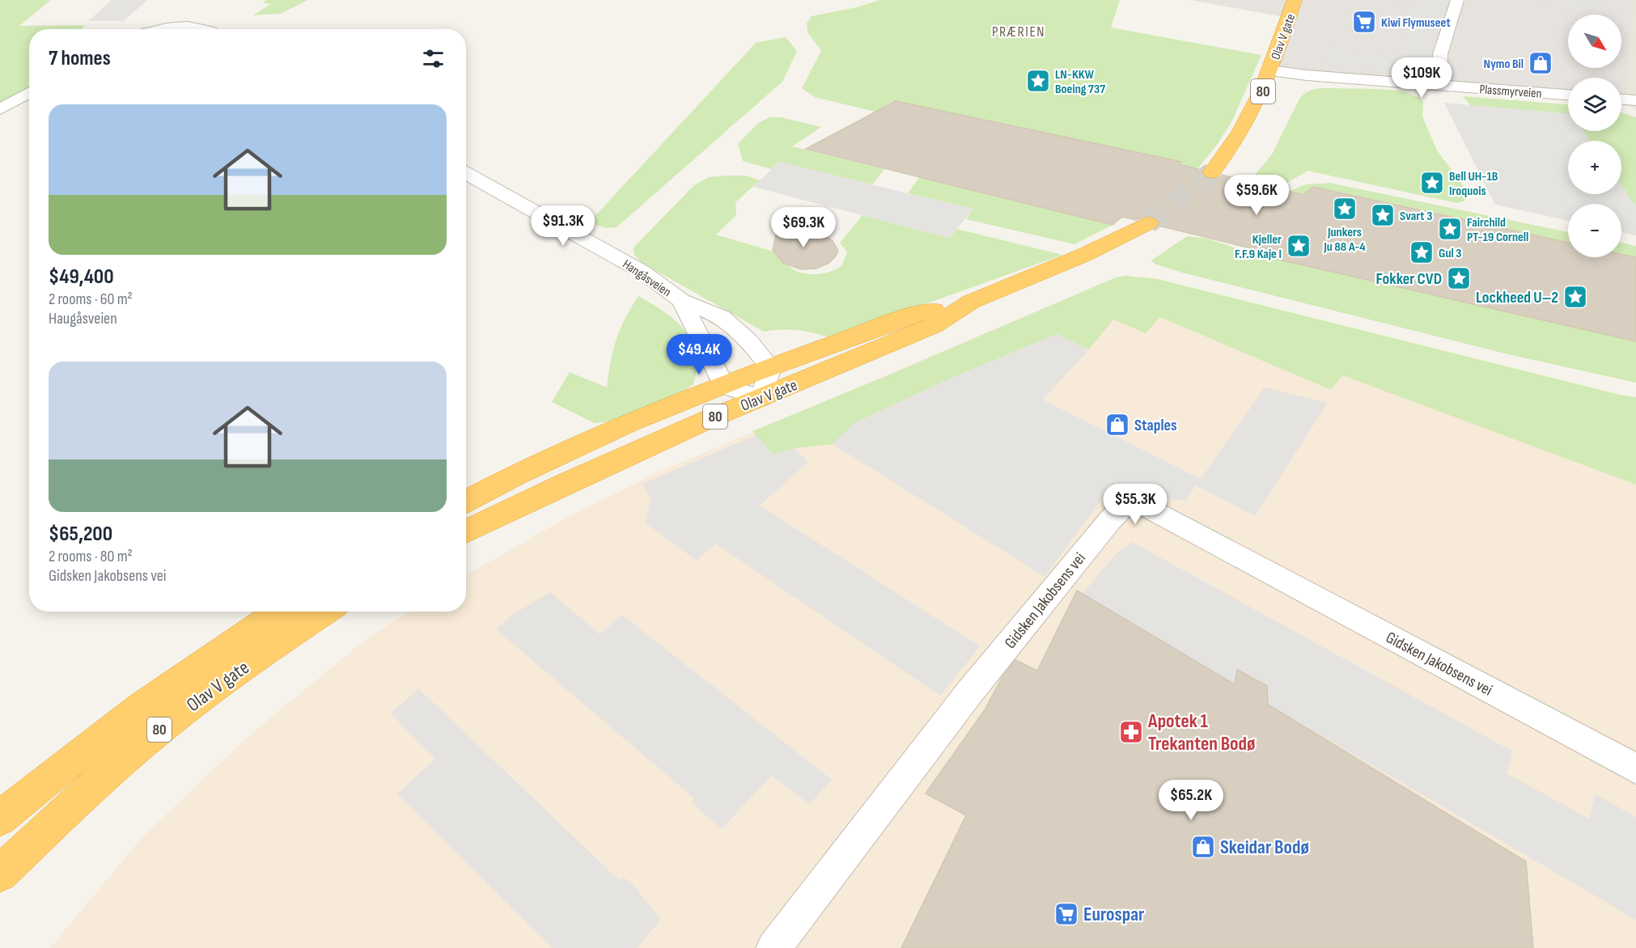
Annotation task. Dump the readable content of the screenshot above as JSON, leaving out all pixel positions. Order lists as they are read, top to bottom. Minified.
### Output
{"streets":{"highway":["Olav V gate","80"],"street":["Plassmyrveien","Hangåsveien","Gidsken Jakobsens vei"]},"crossings":[["Olav V gate","Plassmyrveien"]],"districts":["PRÆRIEN"],"places":{"supermarket":["Kiwi Flymuseet","Eurospar"],"shop":["Nymo Bil","Staples","Skeidar Bodø"],"place":["LN-KKW Boeing 737","Bell UH-1B Iroquois","Junkers Ju 88 A-4","Svart 3","Fairchild PT-19 Cornell","Kjeller F.F.9 Kaje I","Gul 3","Fokker CVD","Lockheed U–2"],"pharmacy":["Apotek 1 Trekanten Bodø"]},"north":"bottom right","page":{"map_buttons":["+","−"],"heading":"7 homes","price":["$109K","$59.6K","$91.3K","$69.3K","$49.4K","$55.3K","$65.2K"],"list":[{"name":"$49,400","note":"2 rooms · 60 m² · Haugåsveien"},{"name":"$65,200","note":"2 rooms · 80 m² · Gidsken Jakobsens vei"}]}}
